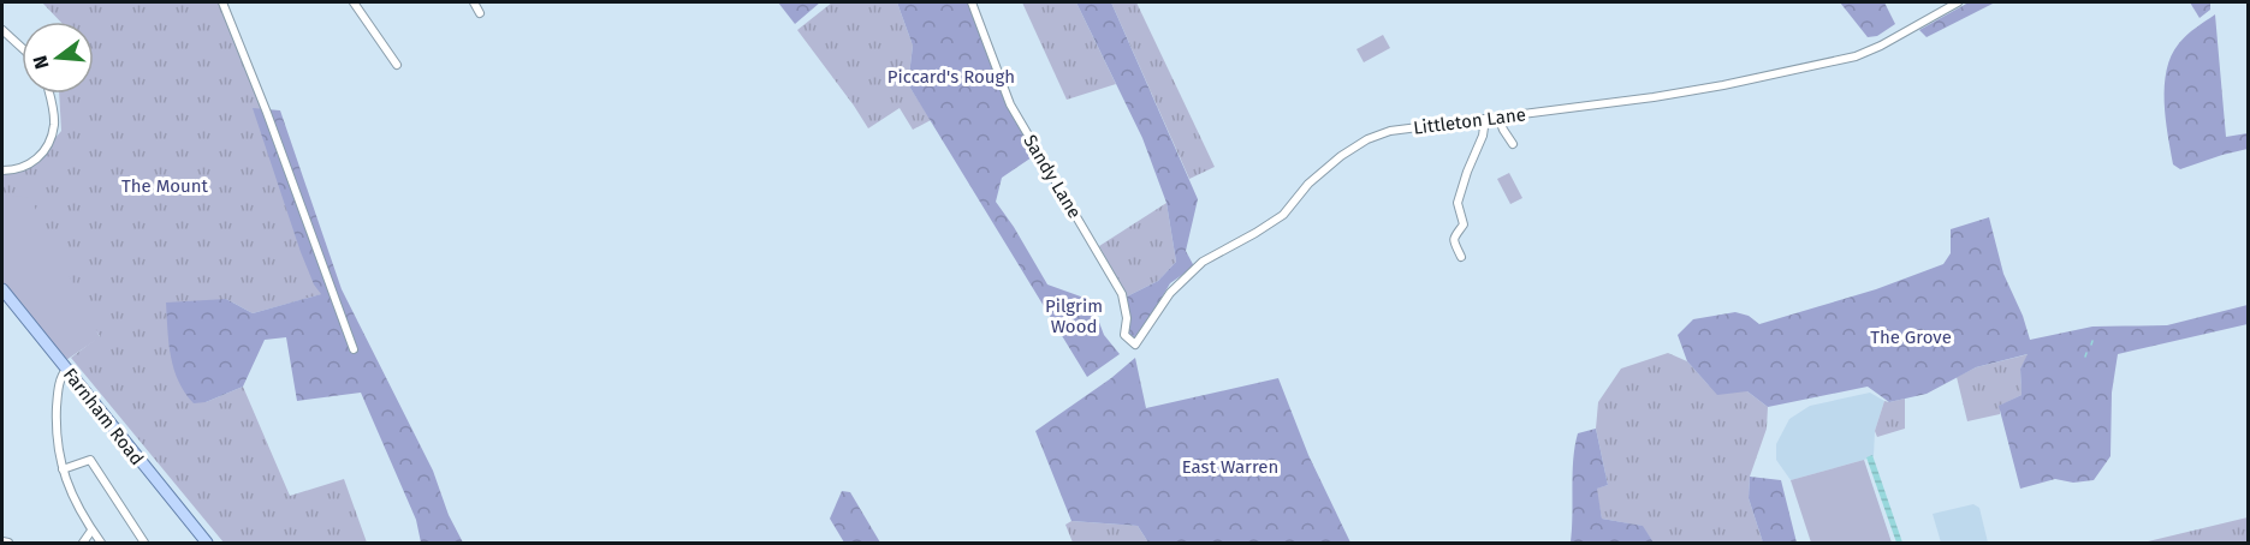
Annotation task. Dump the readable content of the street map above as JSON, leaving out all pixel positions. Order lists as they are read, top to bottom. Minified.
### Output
{"streets":{"main road":["Farnham Road"],"street":["Littleton Lane","Sandy Lane"]},"crossings":[["Littleton Lane","Sandy Lane"]],"parks":["Piccard's Rough","The Mount","Pilgrim Wood","The Grove","East Warren"],"north":"left"}
